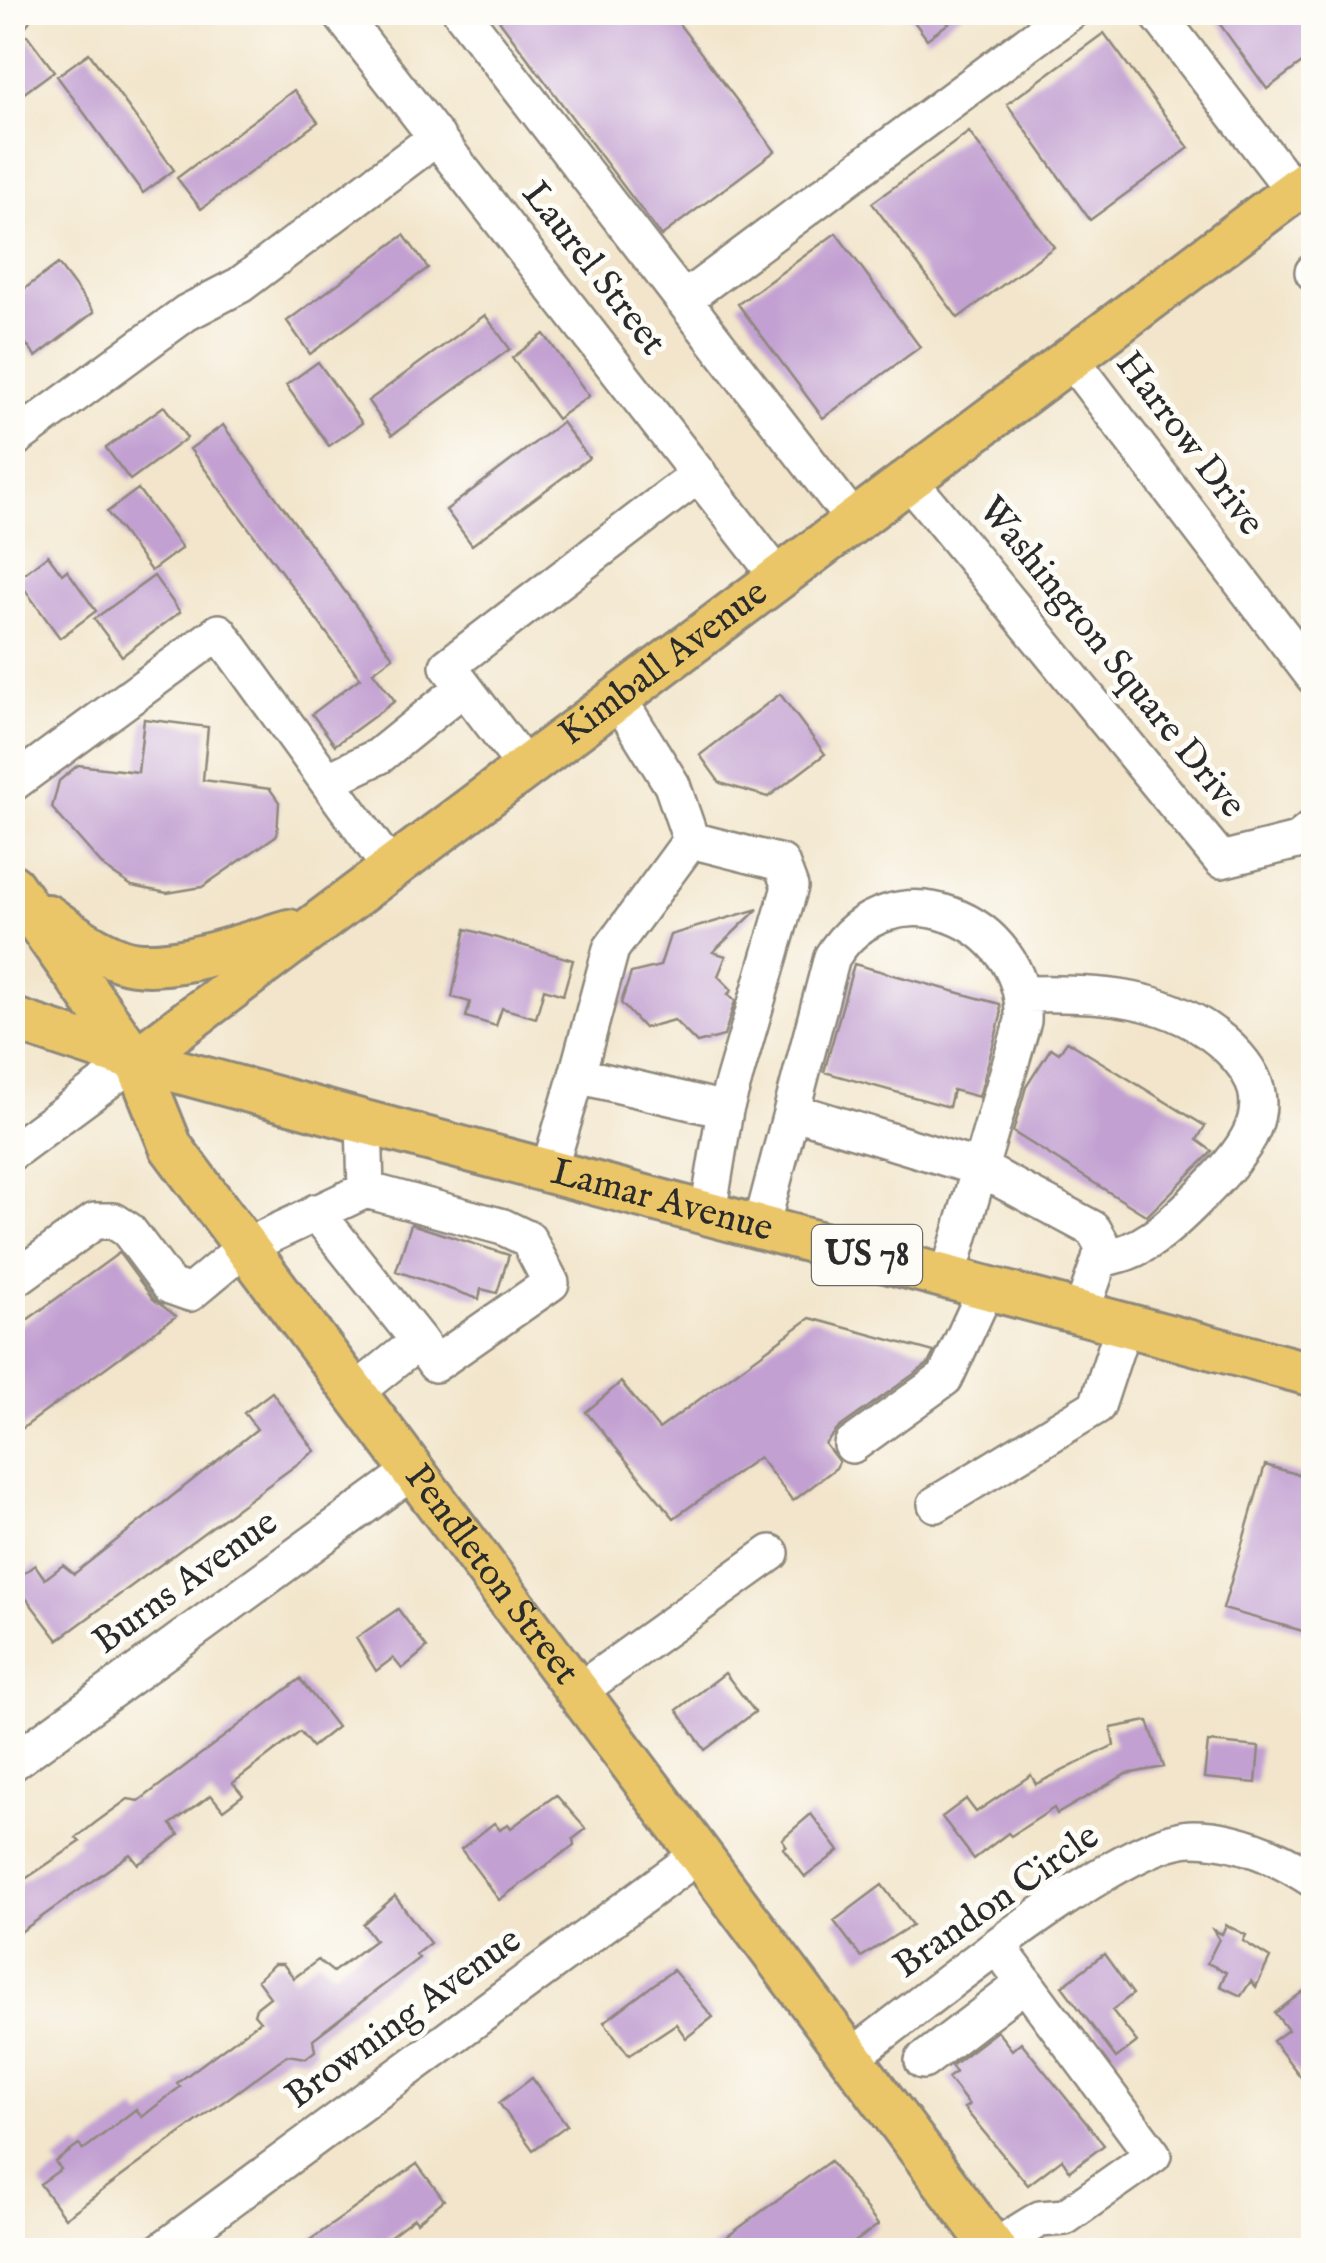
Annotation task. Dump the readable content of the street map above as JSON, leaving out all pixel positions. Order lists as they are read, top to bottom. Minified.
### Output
{"streets":{"main road":["Kimball Avenue","Lamar Avenue","US 78","Pendleton Street"],"street":["Laurel Street","Harrow Drive","Washington Square Drive","Burns Avenue","Brandon Circle","Browning Avenue"]},"crossings":[["Laurel Street","Kimball Avenue"],["Harrow Drive","Kimball Avenue"],["Washington Square Drive","Kimball Avenue"],["Kimball Avenue","Lamar Avenue"],["Kimball Avenue","Pendleton Street"],["Lamar Avenue","Pendleton Street"],["Pendleton Street","Burns Avenue"],["Pendleton Street","Brandon Circle"],["Pendleton Street","Browning Avenue"]]}
